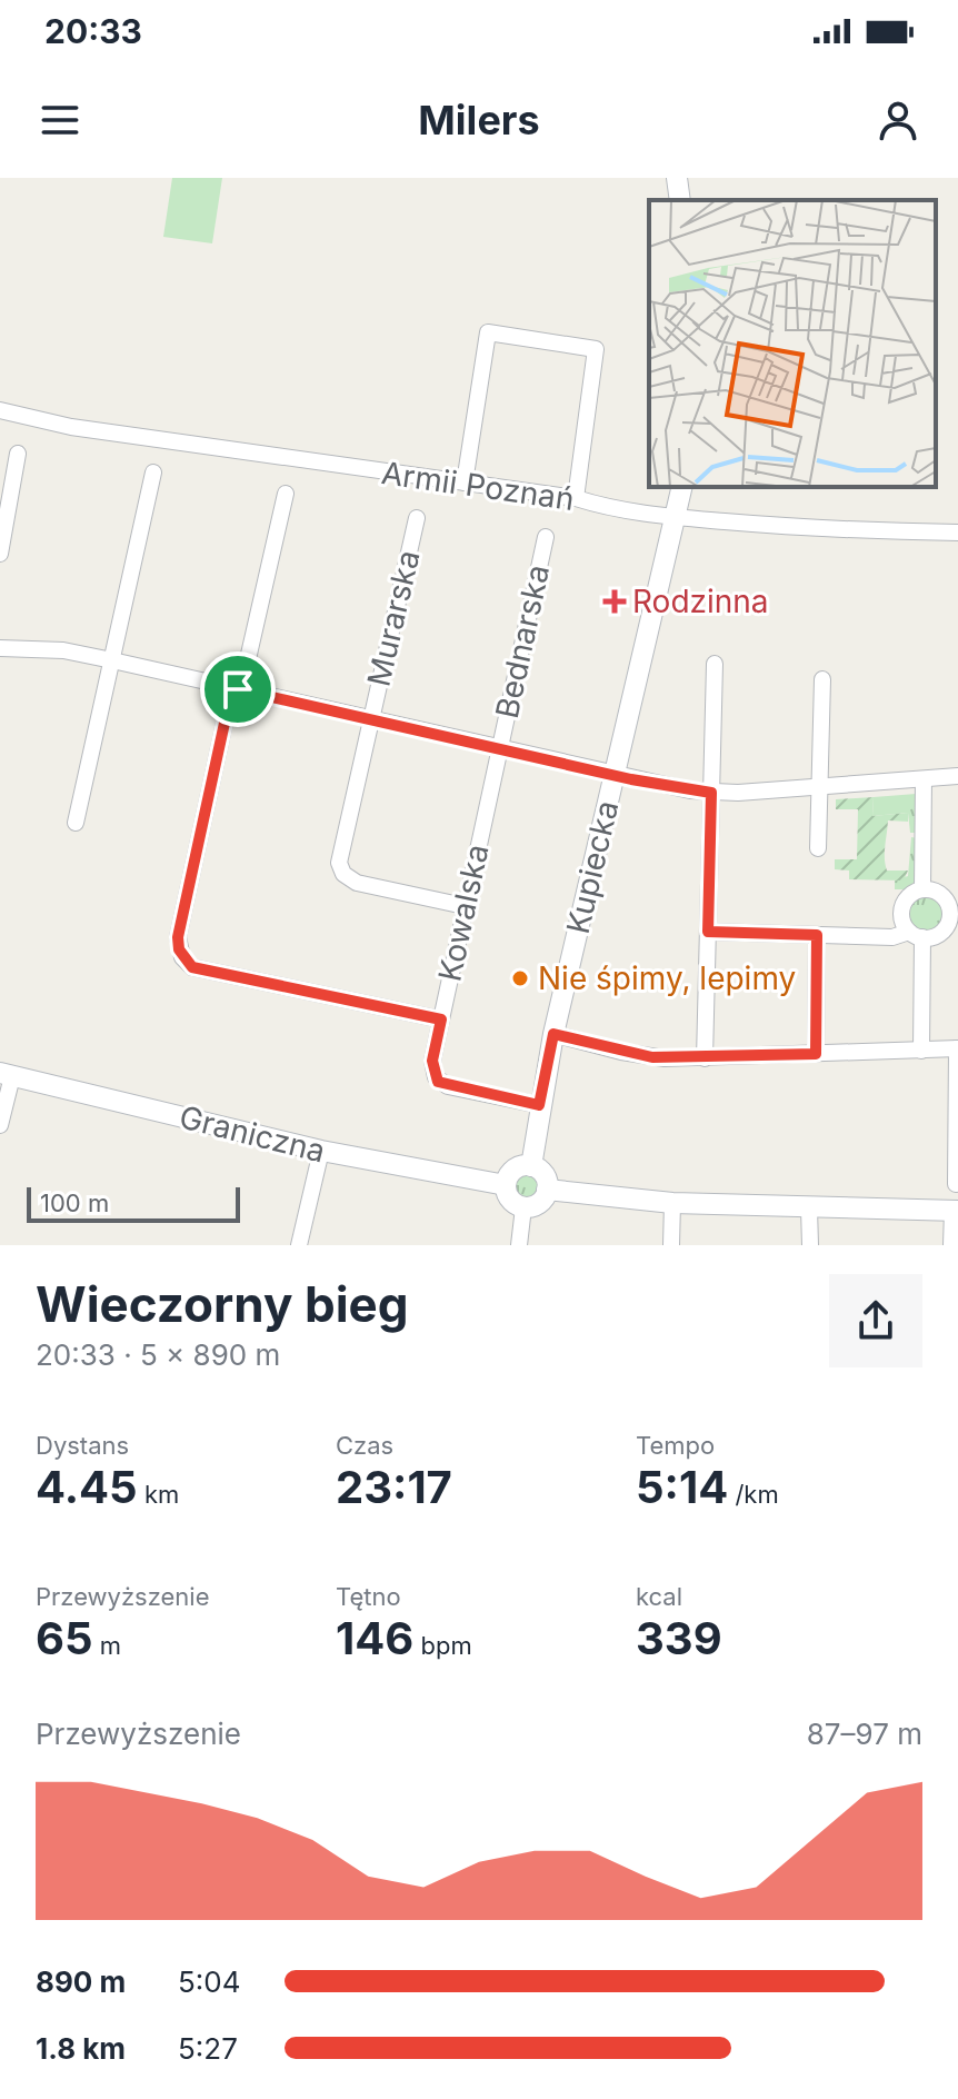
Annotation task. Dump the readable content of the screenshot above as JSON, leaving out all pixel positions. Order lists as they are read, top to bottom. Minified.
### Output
{"streets":{"street":["Armii Poznań","Murarska","Bednarska","Kupiecka","Kowalska","Graniczna"]},"crossings":[["Armii Poznań","Kupiecka"],["Murarska","Kowalska"],["Bednarska","Kowalska"],["Kupiecka","Kowalska"],["Kupiecka","Graniczna"]],"places":{"health":["Rodzinna"],"other":["Nie śpimy, lepimy"]},"scale_bar":"100 m","page":{"status":"20:33","header":"Milers","scale":"100 m","heading":["Wieczorny bieg","20:33 · 5 × 890 m"],"stats":[["Dystans","4.45 km"],["Czas","23:17"],["Tempo","5:14 /km"],["Przewyższenie","65 m"],["Tętno","146 bpm"],["kcal","339"]],"chart":["Przewyższenie","87–97 m"],"list":[{"name":"890 m","note":"5:04"},{"name":"1.8 km","note":"5:27"}]}}
